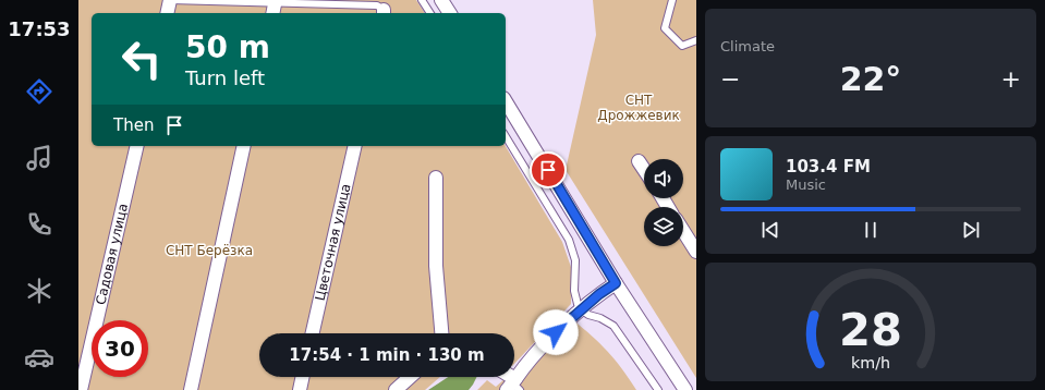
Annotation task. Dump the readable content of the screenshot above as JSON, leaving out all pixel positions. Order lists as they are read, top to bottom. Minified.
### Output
{"streets":{"street":["Цветочная улица","Садовая улица"]},"parks":["СНТ Дрожжевик","СНТ Берёзка"],"page":{"tabs":"17:53","tile":"Climate","turn":["50 m","Turn left"],"heat":["−","22°","+"],"then":"Then","song":["103.4 FM","Music"],"limit":"30","trip":"17:54 · 1 min · 130 m","gauge":["28","km/h"]}}
